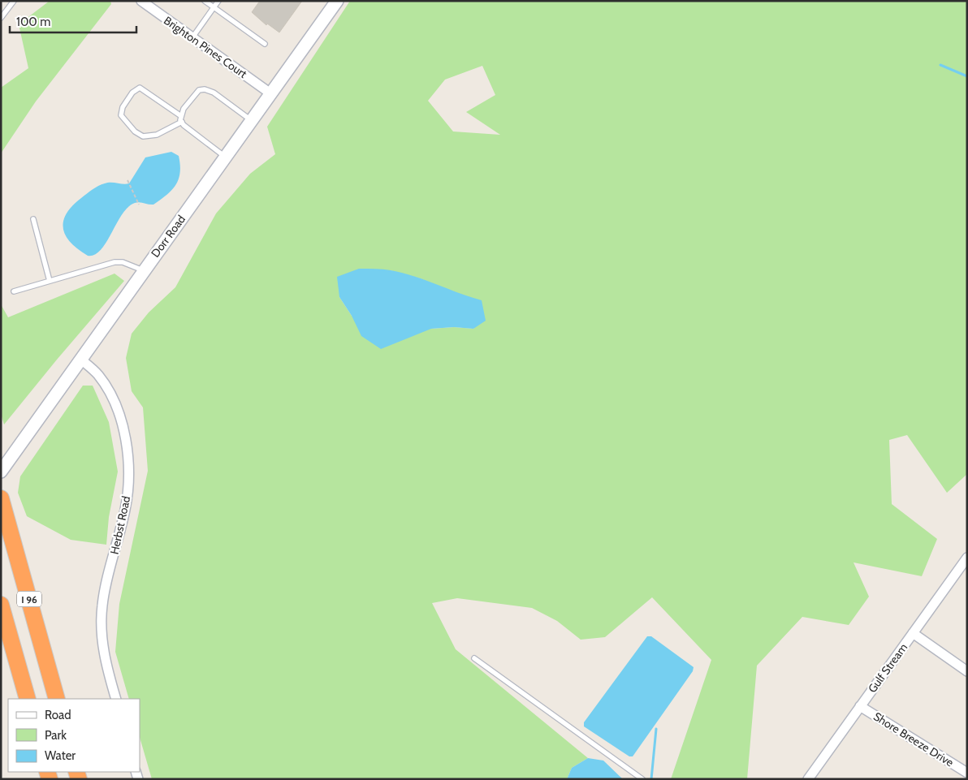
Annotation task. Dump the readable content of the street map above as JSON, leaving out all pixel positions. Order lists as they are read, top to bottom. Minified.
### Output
{"streets":{"highway":["I 96"],"street":["Brighton Pines Court","Dorr Road","Herbst Road","Gulf Stream","Shore Breeze Drive"]},"crossings":[["Brighton Pines Court","Dorr Road"],["Dorr Road","Herbst Road"],["Gulf Stream","Shore Breeze Drive"]],"legend":["Road","Park","Water"],"scale_bar":"100 m"}
